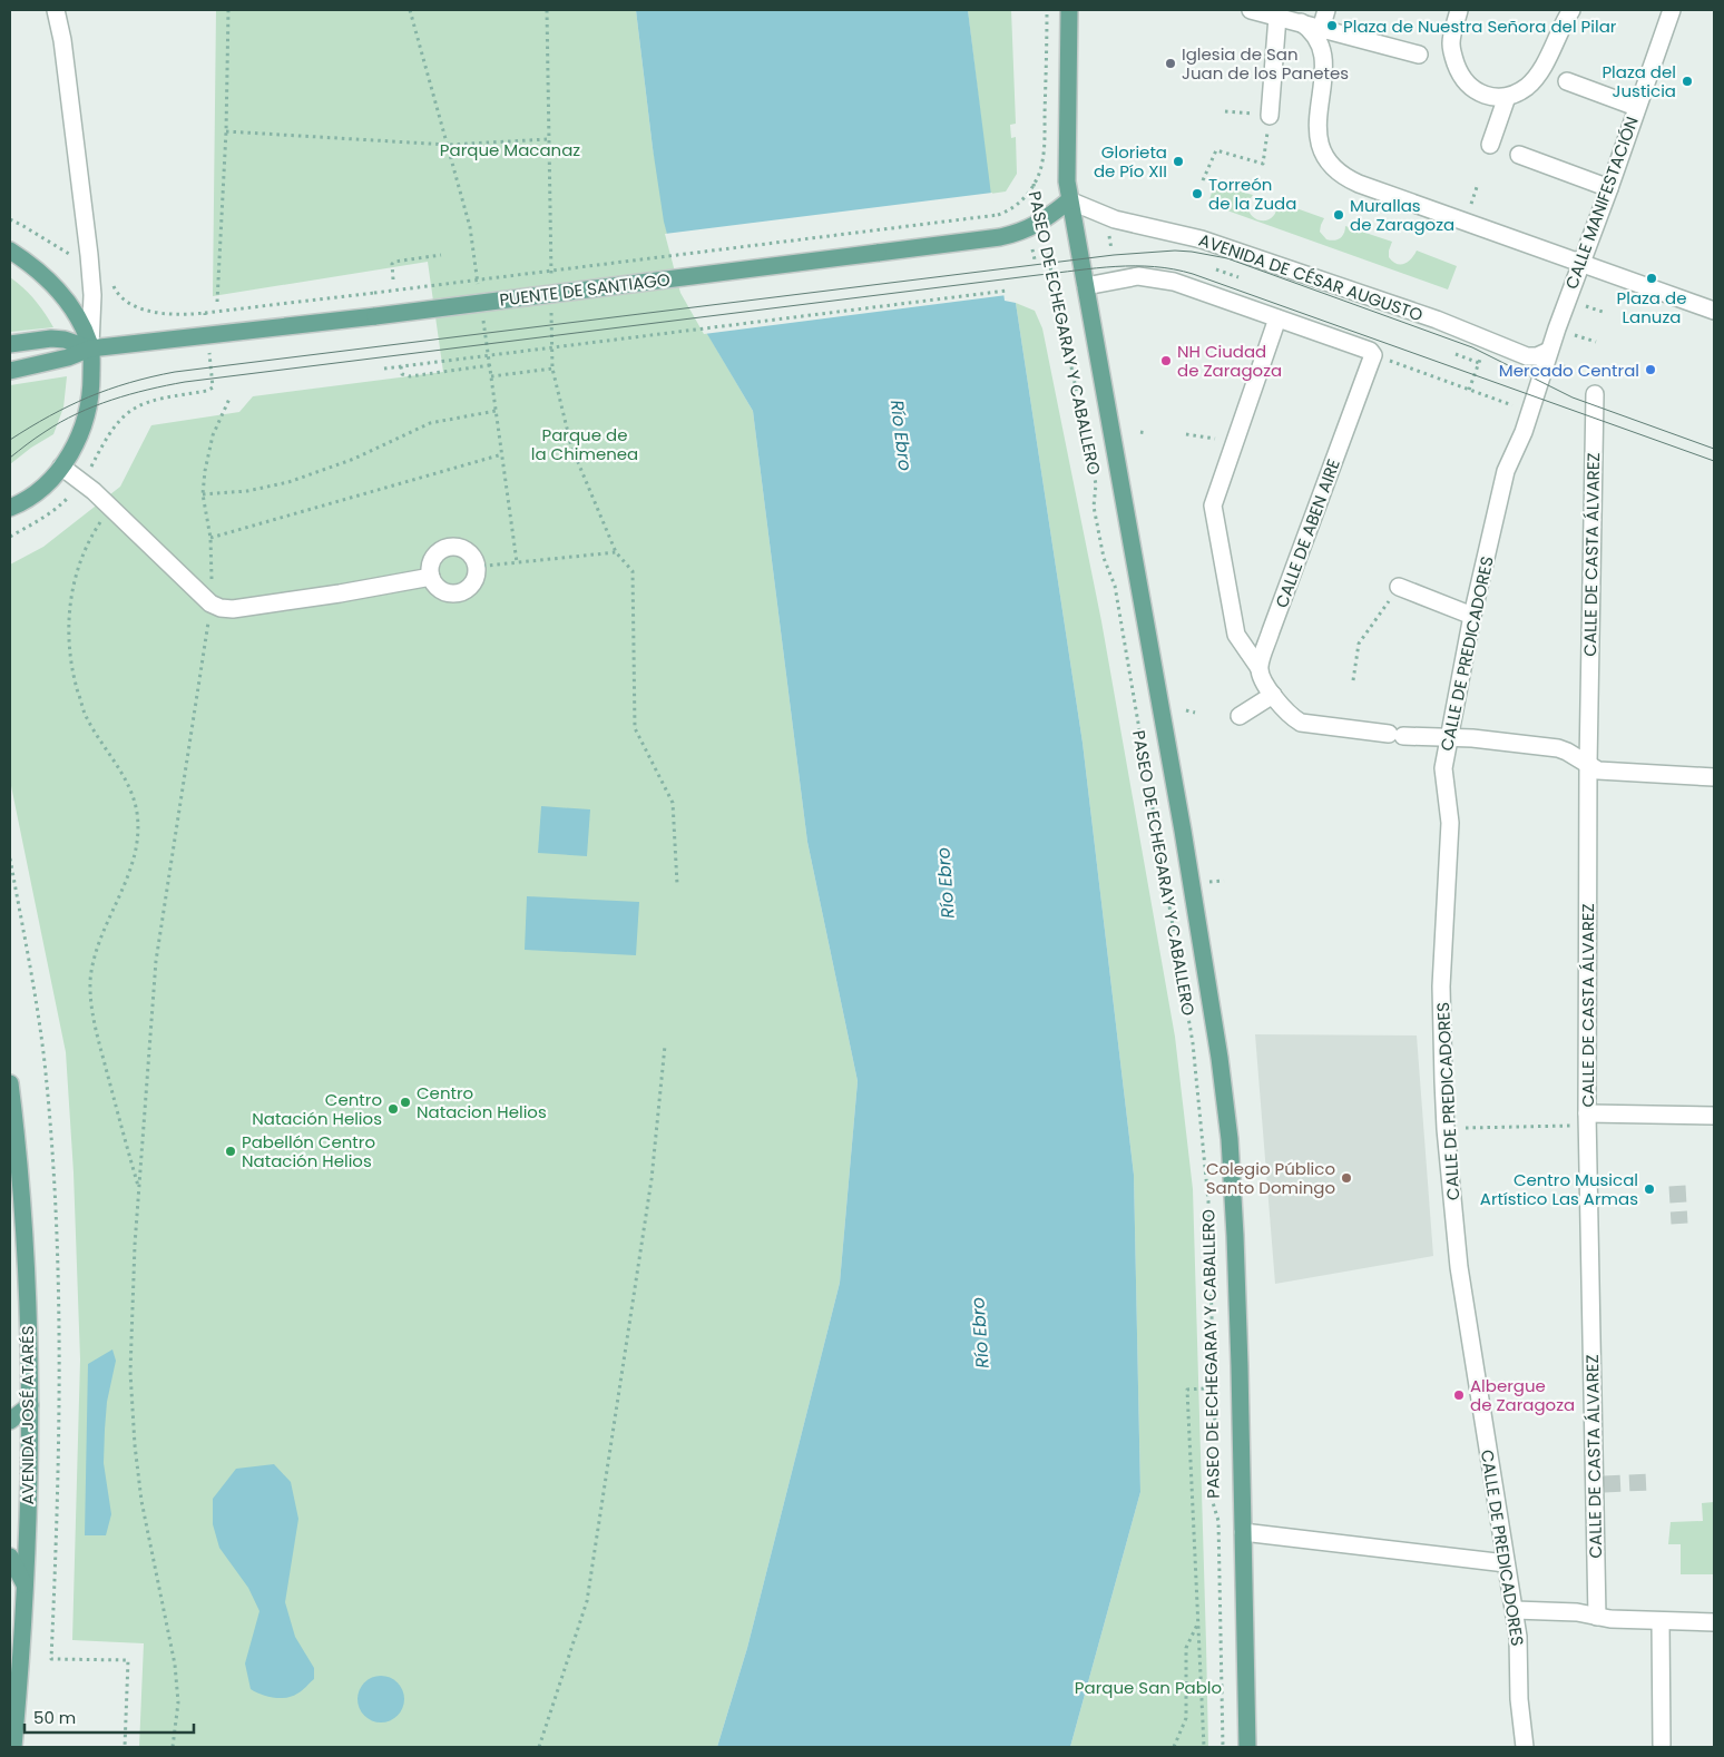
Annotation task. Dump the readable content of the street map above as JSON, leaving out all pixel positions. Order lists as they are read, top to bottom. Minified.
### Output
{"streets":{"main road":["PUENTE DE SANTIAGO","PASEO DE ECHEGARAY Y CABALLERO","AVENIDA JOSÉ ATARÉS"],"street":["CALLE MANIFESTACIÓN","AVENIDA DE CÉSAR AUGUSTO","CALLE DE ABEN AIRE","CALLE DE CASTA ÁLVAREZ","CALLE DE PREDICADORES"]},"crossings":[["CALLE MANIFESTACIÓN","AVENIDA DE CÉSAR AUGUSTO"],["CALLE MANIFESTACIÓN","CALLE DE PREDICADORES"],["AVENIDA DE CÉSAR AUGUSTO","PUENTE DE SANTIAGO"],["AVENIDA DE CÉSAR AUGUSTO","PASEO DE ECHEGARAY Y CABALLERO"],["PUENTE DE SANTIAGO","PASEO DE ECHEGARAY Y CABALLERO"]],"water":["Río Ebro"],"parks":["Parque Macanaz","Parque de la Chimenea","Parque San Pablo"],"places":["Plaza de Nuestra Señora del Pilar","Iglesia de San Juan de los Panetes","Plaza del Justicia","Glorieta de Pío XII","Torreón de la Zuda","Murallas de Zaragoza","Plaza de Lanuza","NH Ciudad de Zaragoza","Mercado Central","Centro Natacion Helios","Centro Natación Helios","Pabellón Centro Natación Helios","Colegio Público Santo Domingo","Centro Musical Artístico Las Armas","Albergue de Zaragoza"],"scale_bar":"50 m"}
